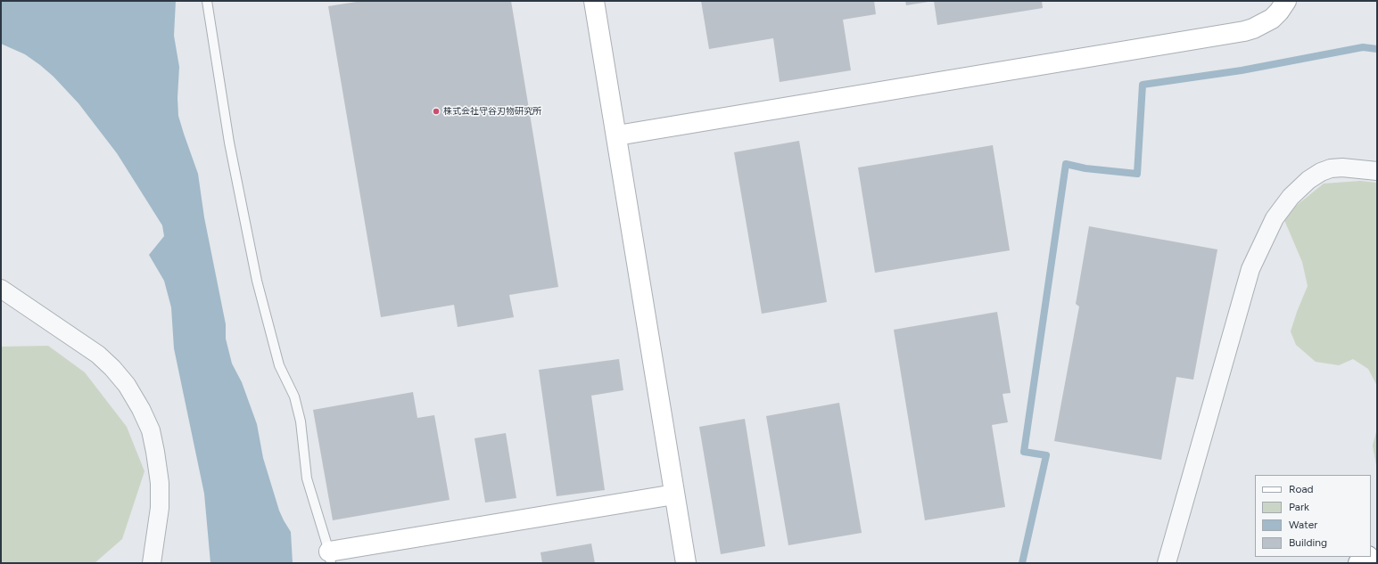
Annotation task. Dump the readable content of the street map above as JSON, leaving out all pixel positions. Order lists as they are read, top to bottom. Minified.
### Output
{"places":["株式会社守谷刃物研究所"],"legend":["Road","Park","Water","Building"]}
